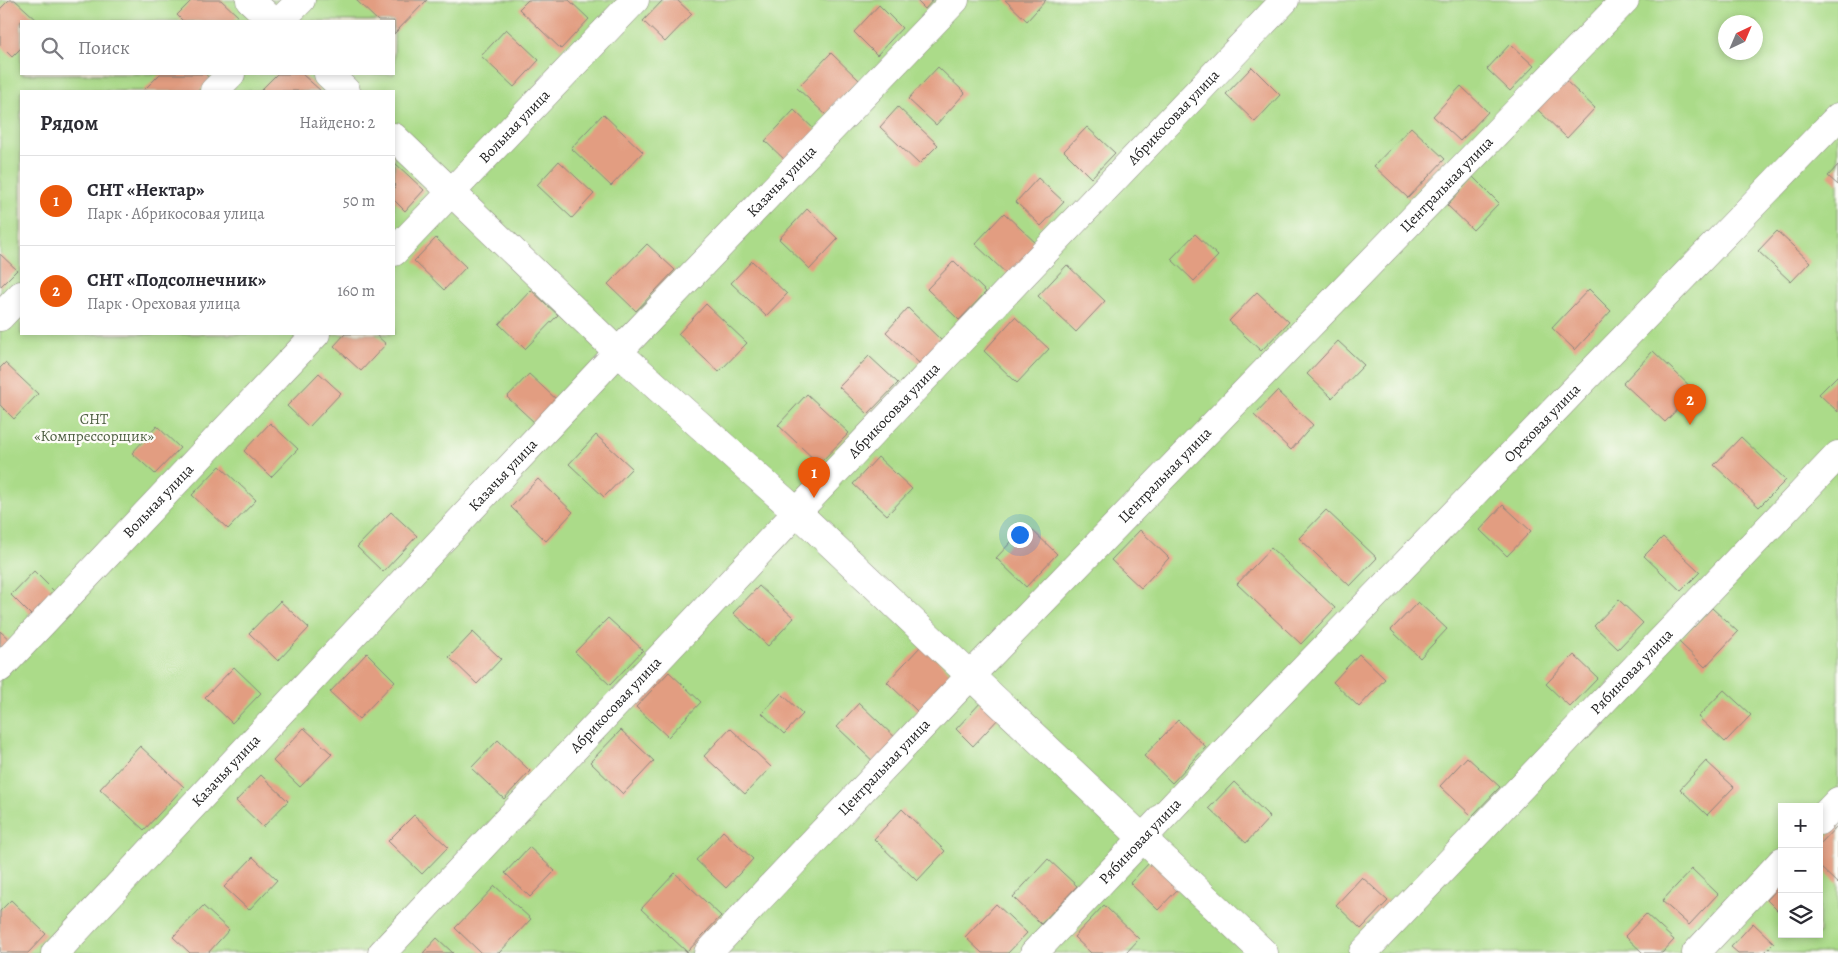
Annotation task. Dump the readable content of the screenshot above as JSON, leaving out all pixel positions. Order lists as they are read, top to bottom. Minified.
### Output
{"streets":{"street":["Абрикосовая улица","Вольная улица","Казачья улица","Центральная улица","Ореховая улица","Рябиновая улица"]},"crossings":[["Ореховая улица","Рябиновая улица"]],"parks":["СНТ «Компрессорщик»"],"north":"top right","page":{"search":"Поиск","heading":["Рядом","Найдено: 2"],"list":[{"mark":"1","name":"СНТ «Нектар»","note":"Парк · Абрикосовая улица","value":"50 m"},{"mark":"2","name":"СНТ «Подсолнечник»","note":"Парк · Ореховая улица","value":"160 m"}],"pins":["2","1"],"map_buttons":["+","−"]}}
